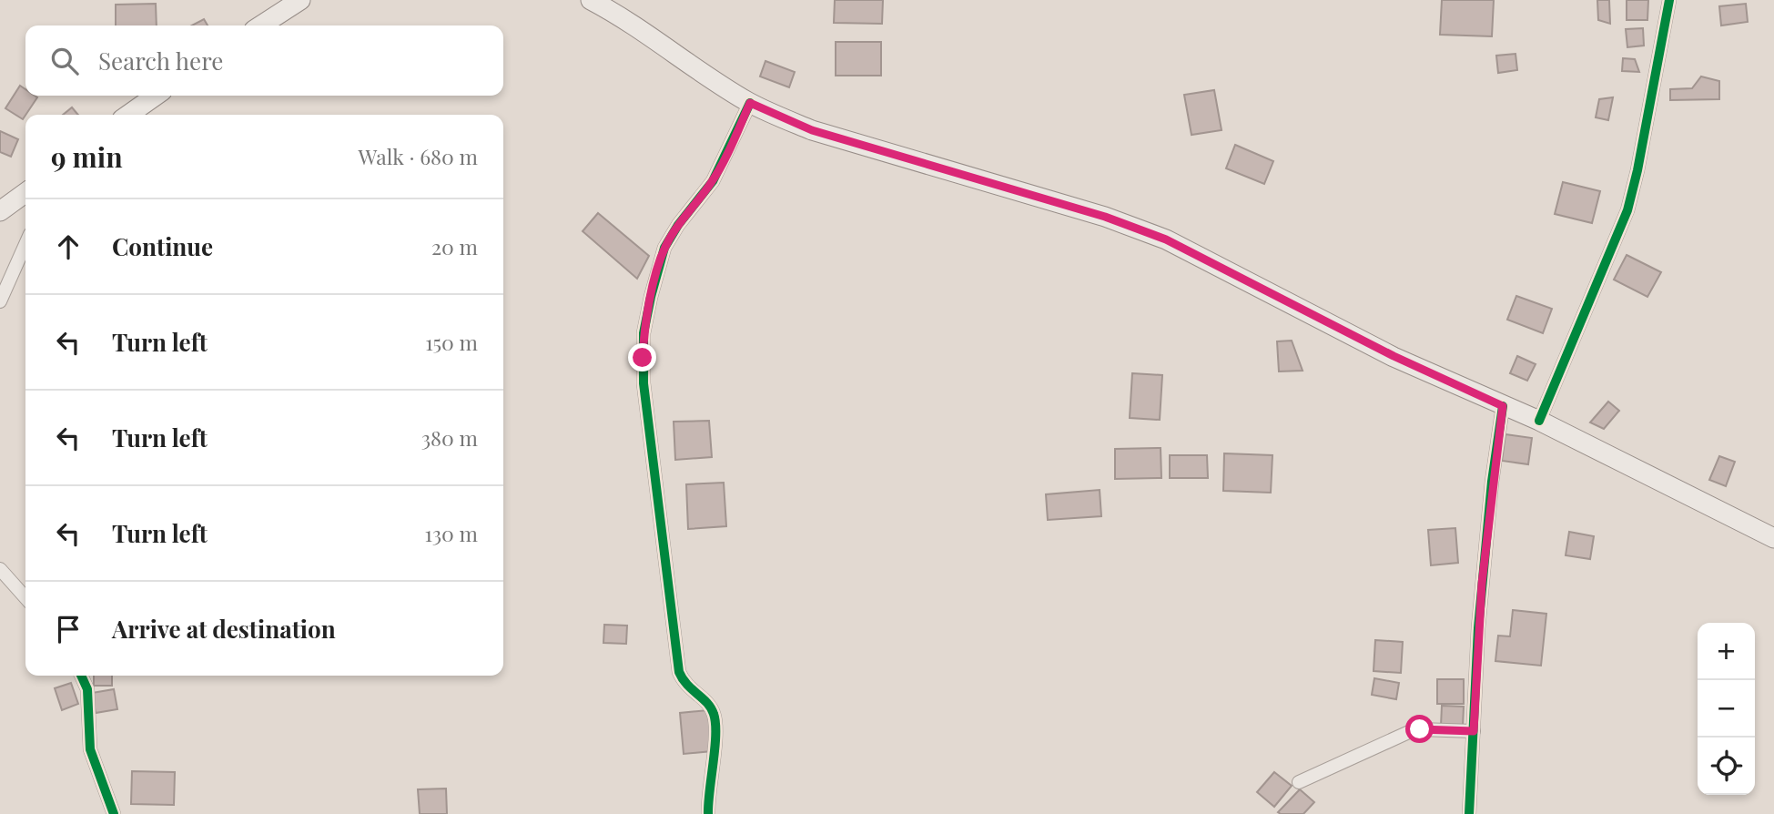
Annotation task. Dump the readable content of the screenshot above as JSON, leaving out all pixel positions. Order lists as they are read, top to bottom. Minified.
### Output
{"page":{"search":"Search here","heading":["9 min","Walk · 680 m"],"list":[["Continue","20 m"],["Turn left","150 m"],["Turn left","380 m"],["Turn left","130 m"],"Arrive at destination"],"map_buttons":["+","−"]}}
